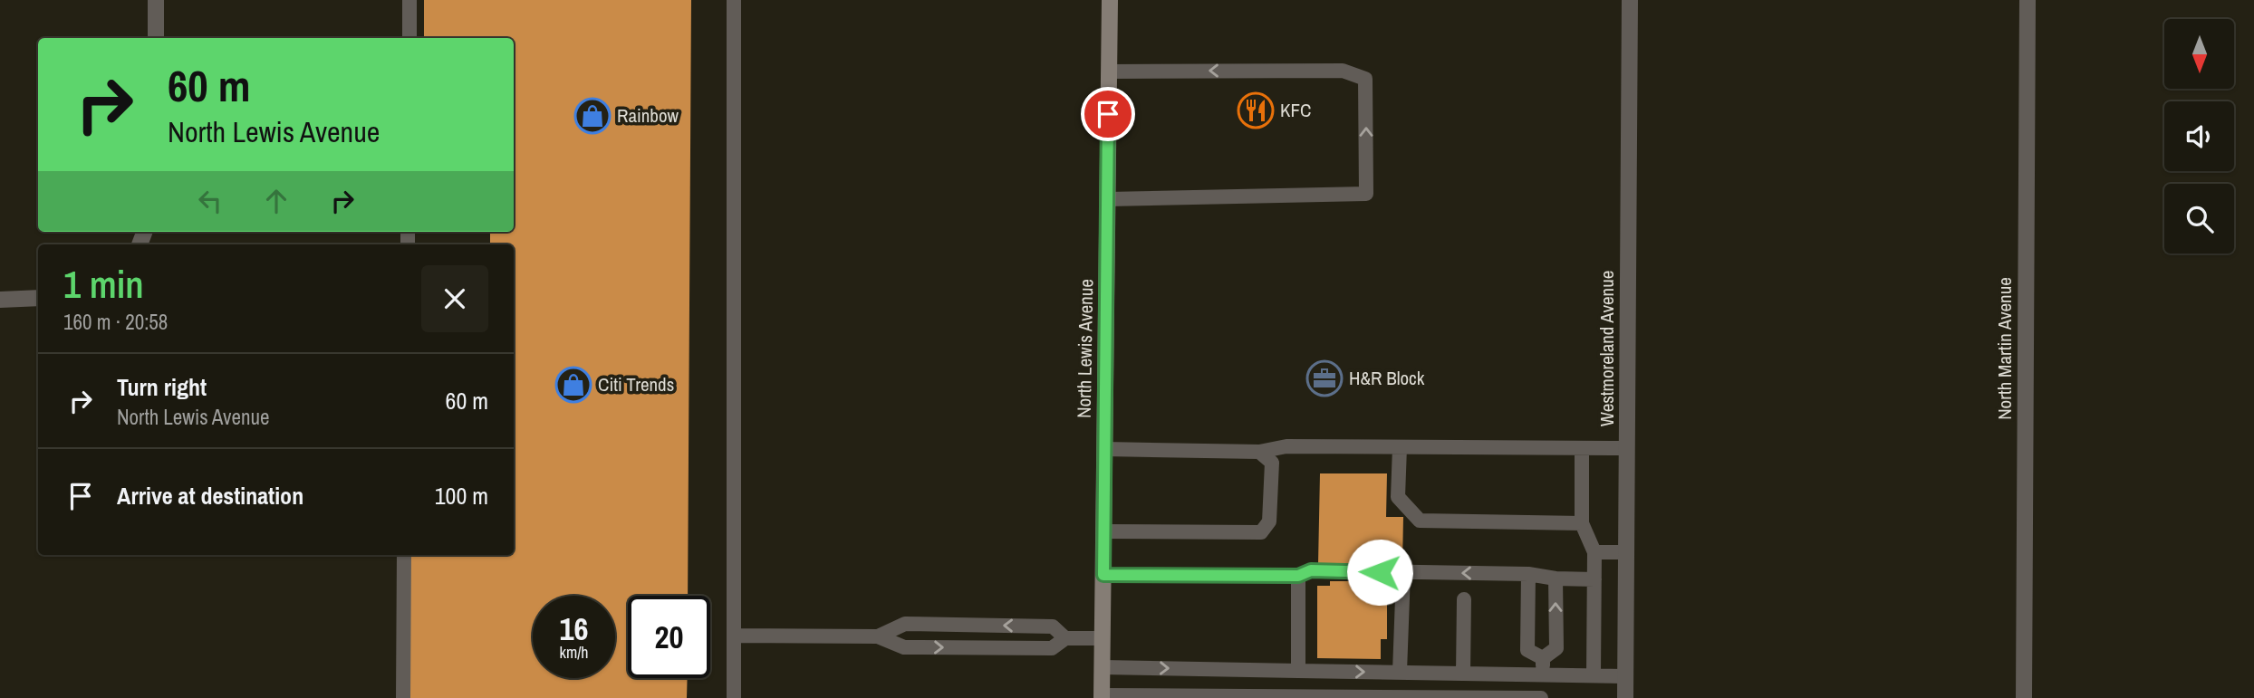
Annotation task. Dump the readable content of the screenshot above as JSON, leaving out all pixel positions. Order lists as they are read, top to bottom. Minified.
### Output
{"streets":{"main road":["North Lewis Avenue"],"street":["Westmoreland Avenue","North Martin Avenue"]},"places":{"restaurant":["KFC"],"shop":["Rainbow","Citi Trends"],"office":["H&R Block"]},"north":"bottom","page":{"turn":["60 m","North Lewis Avenue"],"heading":["1 min","160 m · 20:58"],"list":[{"name":"Turn right","note":"North Lewis Avenue","value":"60 m"},{"name":"Arrive at destination","value":"100 m"}],"speed":"16 km/h","limit":"20"}}
